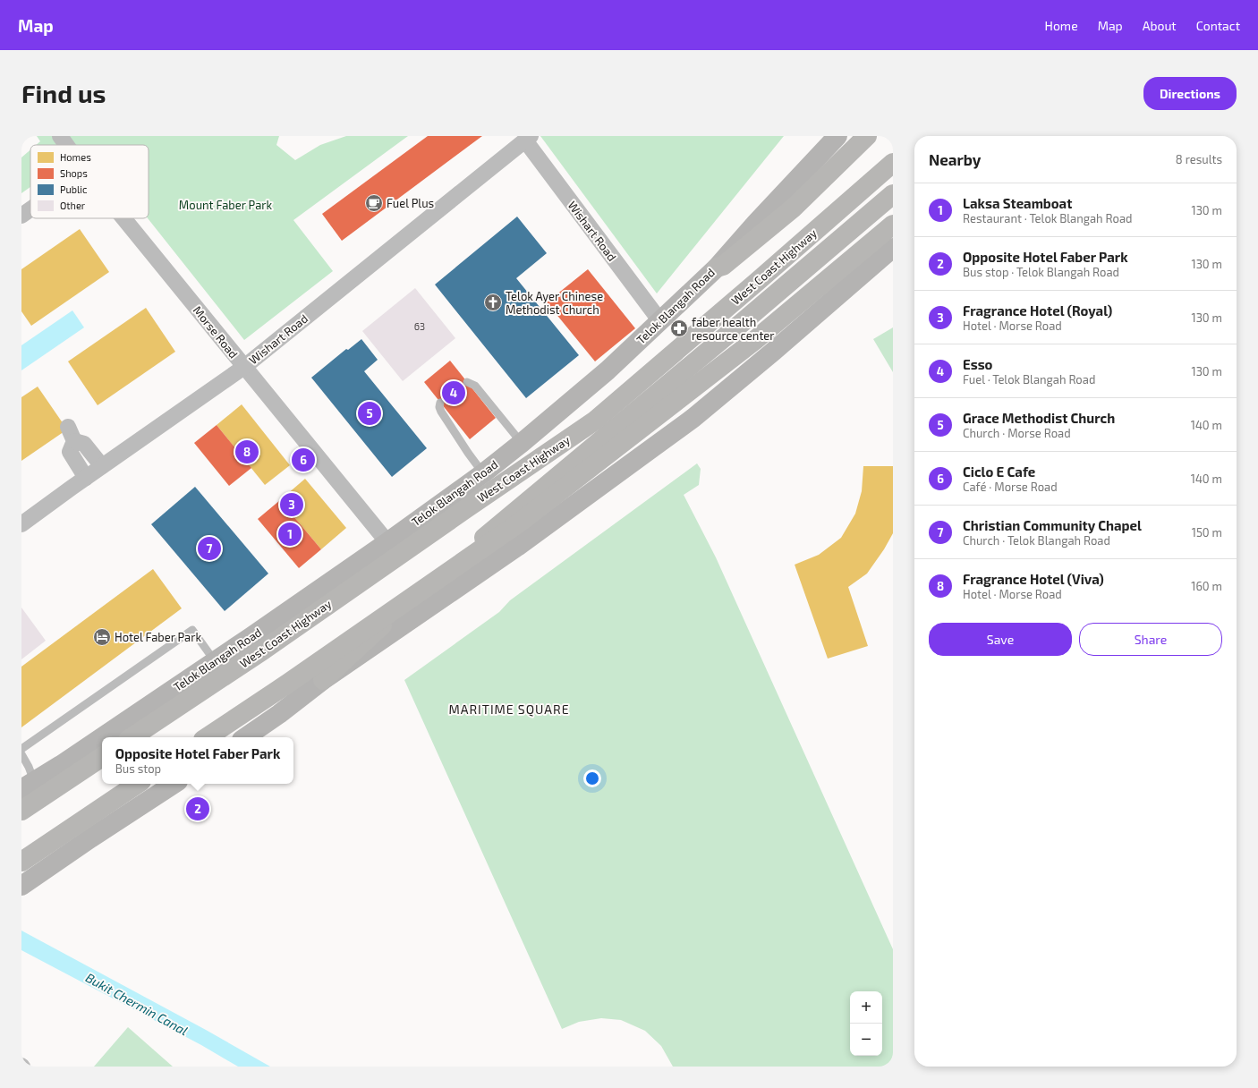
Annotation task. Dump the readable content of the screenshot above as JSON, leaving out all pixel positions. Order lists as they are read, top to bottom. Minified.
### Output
{"streets":{"highway":["West Coast Highway"],"main road":["Telok Blangah Road"],"street":["Wishart Road","Morse Road"]},"crossings":[["Wishart Road","Telok Blangah Road"],["Wishart Road","Morse Road"],["Telok Blangah Road","Morse Road"]],"districts":["MARITIME SQUARE"],"water":["Bukit Chermin Canal"],"parks":["Mount Faber Park"],"places":{"cafe":["Fuel Plus"],"church":["Telok Ayer Chinese Methodist Church"],"pharmacy":["faber health resource center"],"hotel":["Hotel Faber Park"]},"house_numbers":["63"],"legend":["Homes","Shops","Public","Other"],"page":{"header":"Map","nav":["Home","Map","About","Contact"],"buttons":["Directions",["Save","Share"]],"title":"Find us","heading":["Nearby","8 results"],"list":[{"mark":"1","name":"Laksa Steamboat","note":"Restaurant · Telok Blangah Road","value":"130 m"},{"mark":"2","name":"Opposite Hotel Faber Park","note":"Bus stop · Telok Blangah Road","value":"130 m"},{"mark":"3","name":"Fragrance Hotel (Royal)","note":"Hotel · Morse Road","value":"130 m"},{"mark":"4","name":"Esso","note":"Fuel · Telok Blangah Road","value":"130 m"},{"mark":"5","name":"Grace Methodist Church","note":"Church · Morse Road","value":"140 m"},{"mark":"6","name":"Ciclo E Cafe","note":"Café · Morse Road","value":"140 m"},{"mark":"7","name":"Christian Community Chapel","note":"Church · Telok Blangah Road","value":"150 m"},{"mark":"8","name":"Fragrance Hotel (Viva)","note":"Hotel · Morse Road","value":"160 m"}],"pins":["4","5","8","6","3","1","7","2"],"popup":["Opposite Hotel Faber Park","Bus stop"],"map_buttons":["+","−"]}}
